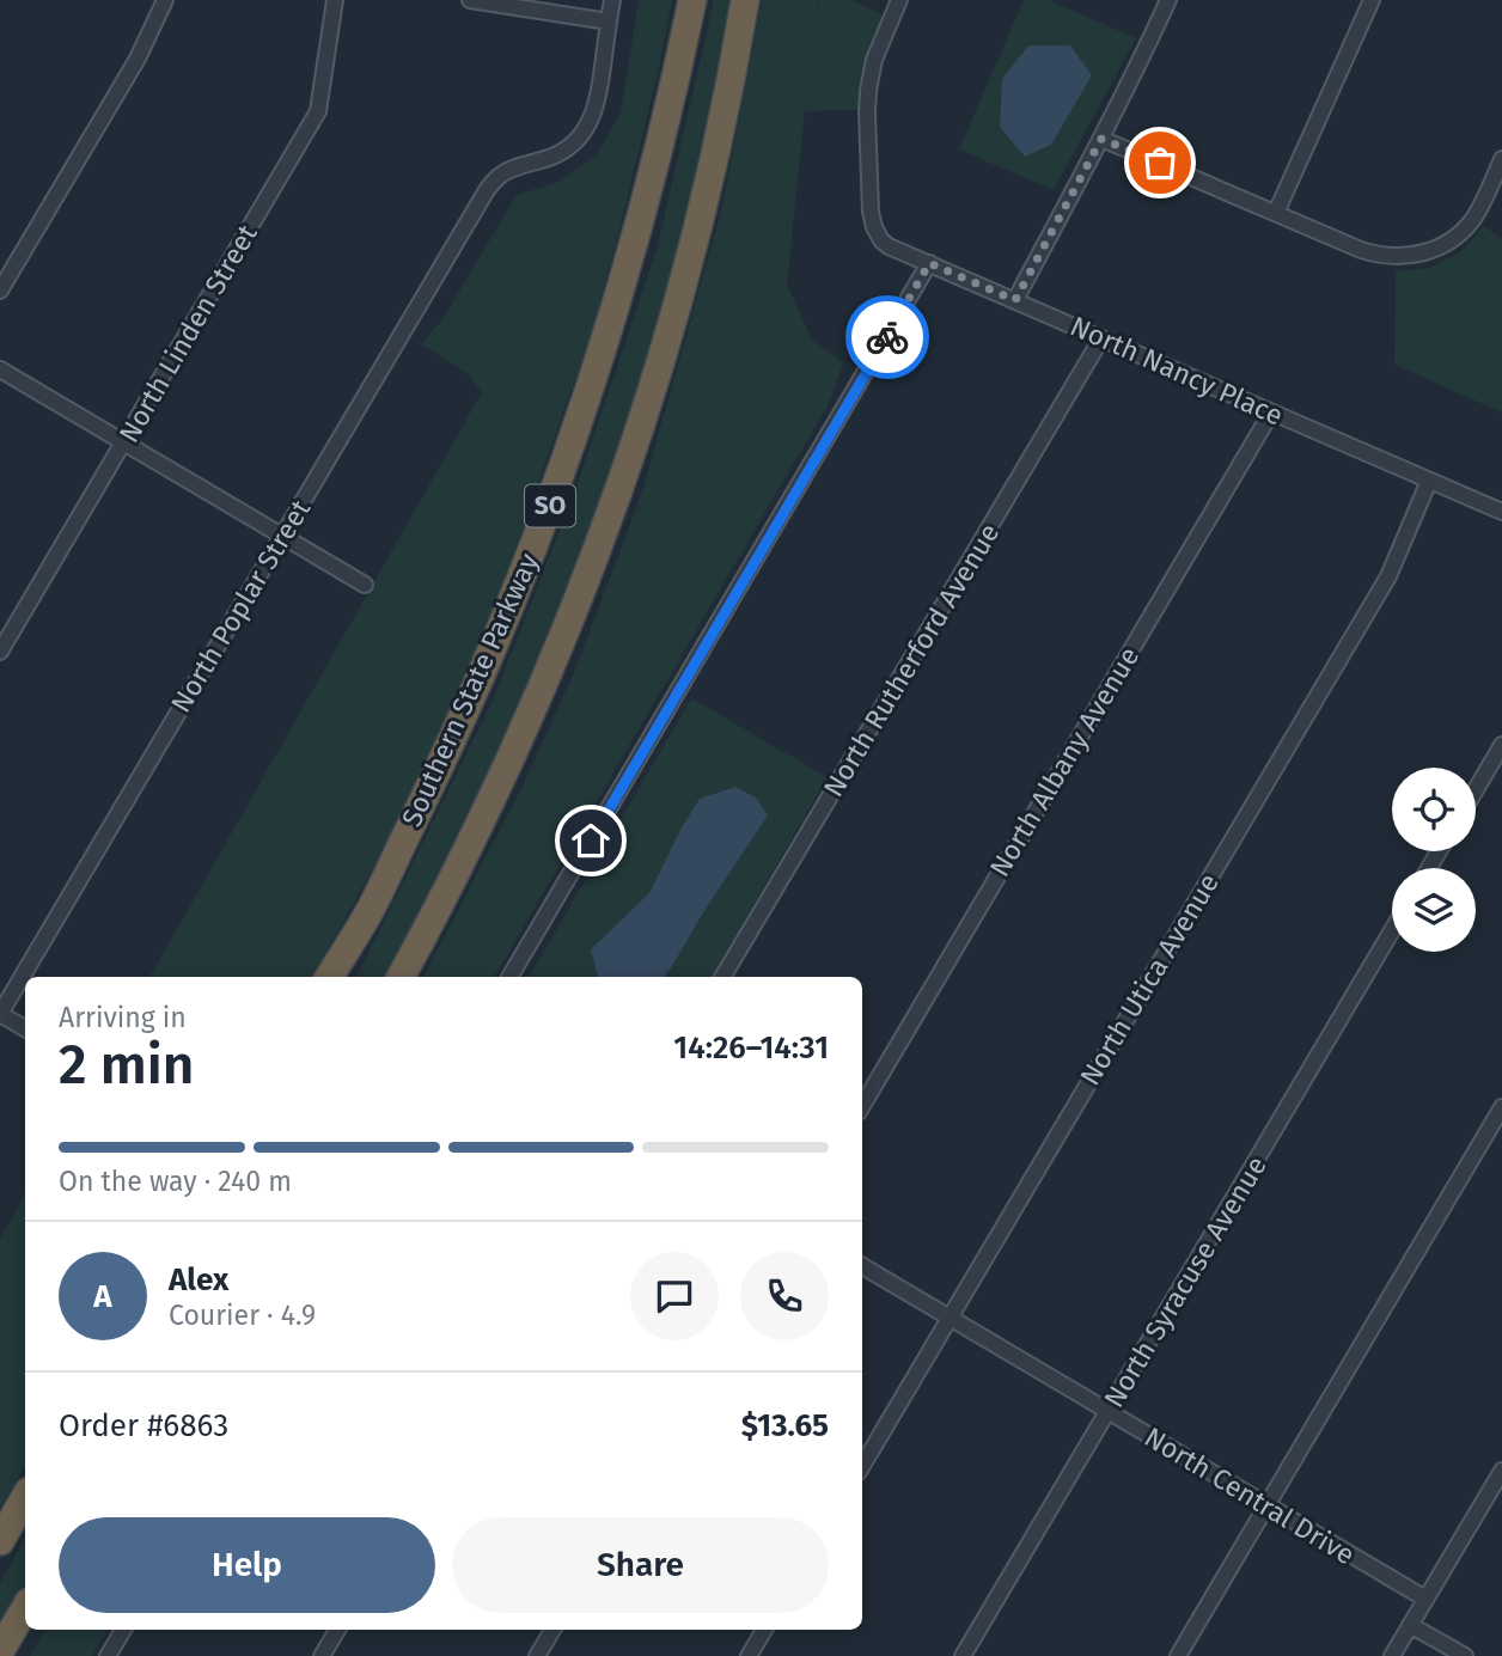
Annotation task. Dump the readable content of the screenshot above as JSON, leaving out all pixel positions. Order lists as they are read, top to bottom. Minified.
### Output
{"streets":{"highway":["SO","Southern State Parkway"],"street":["North Linden Street","North Nancy Place","North Poplar Street","North Rutherford Avenue","North Albany Avenue","North Utica Avenue","North Syracuse Avenue","North Central Drive"]},"crossings":[["North Nancy Place","North Rutherford Avenue"],["North Nancy Place","North Albany Avenue"],["North Nancy Place","North Utica Avenue"],["North Utica Avenue","North Central Drive"],["North Syracuse Avenue","North Central Drive"]],"page":{"heading":["2 min","Arriving in","14:26–14:31"],"panel":["Alex","Courier · 4.9","Order #6863","$13.65"],"bar":"On the way · 240 m","round":"A","buttons":["Help","Share"]}}
